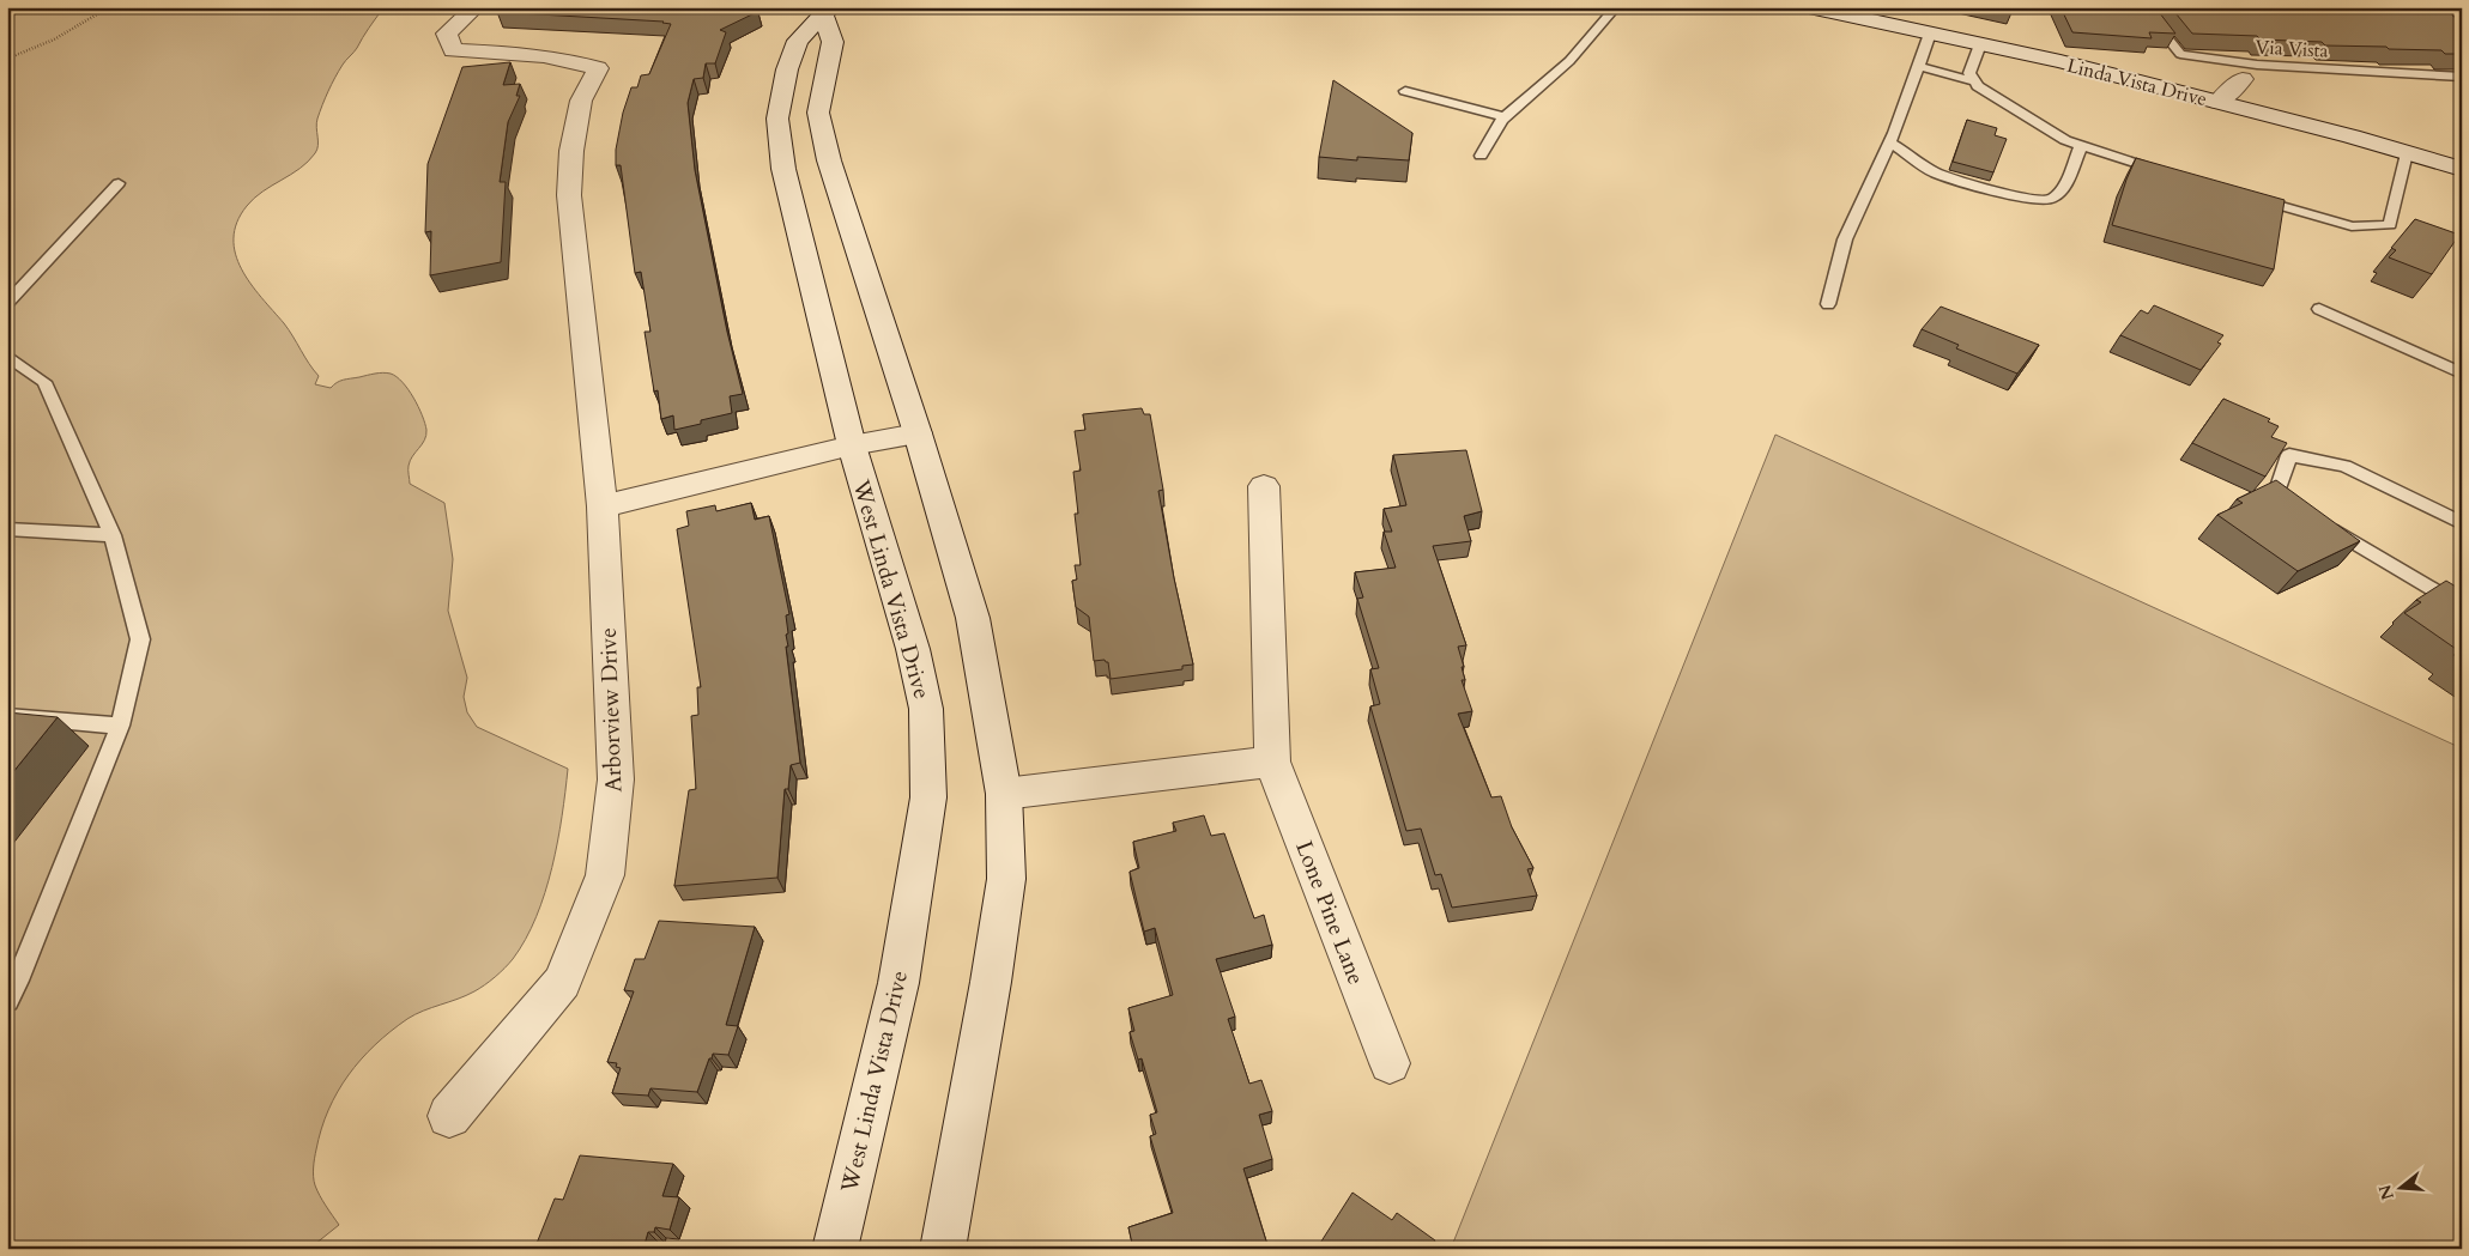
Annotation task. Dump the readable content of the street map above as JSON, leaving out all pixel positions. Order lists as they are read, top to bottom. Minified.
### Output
{"streets":{"street":["Linda Vista Drive","West Linda Vista Drive","Arborview Drive","Lone Pine Lane"],"lane":["Via Vista"]},"north":"left"}
